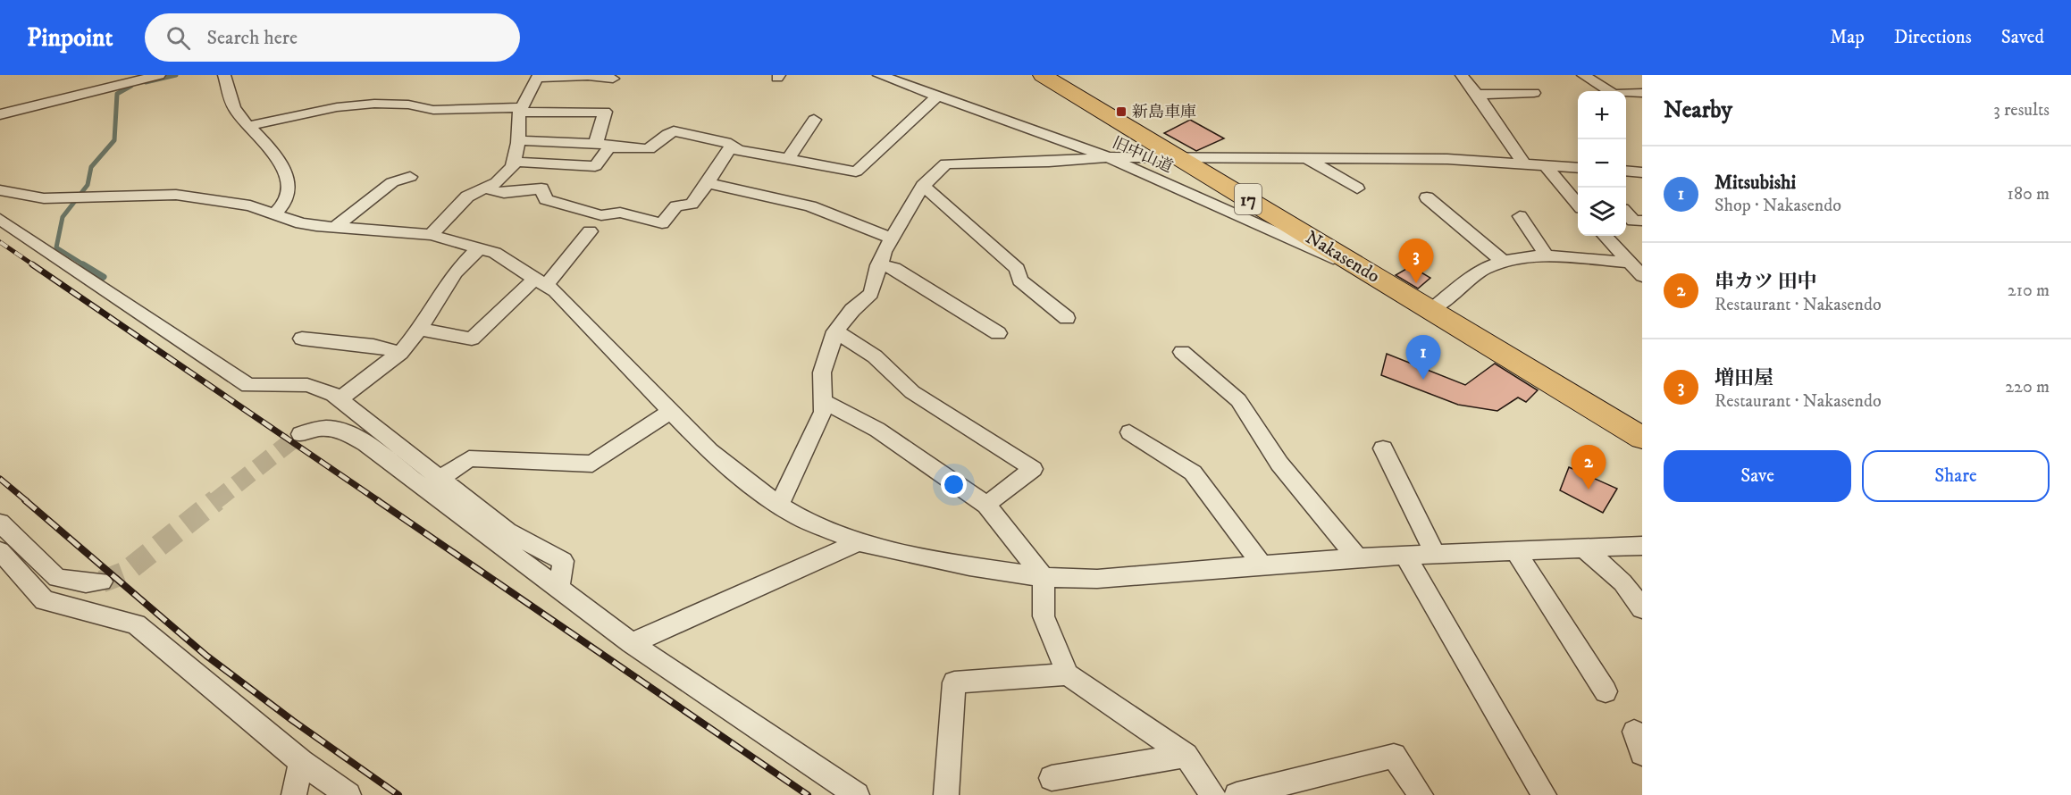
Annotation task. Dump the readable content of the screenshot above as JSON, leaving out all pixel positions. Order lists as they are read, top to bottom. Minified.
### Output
{"streets":{"highway":["17","Nakasendo"],"street":["旧中山道"]},"crossings":[["旧中山道","Nakasendo"]],"places":{"transit":["新島車庫"]},"page":{"header":"Pinpoint","search":"Search here","nav":["Map","Directions","Saved"],"heading":["Nearby","3 results"],"map_buttons":["+","−"],"list":[{"mark":"1","name":"Mitsubishi","note":"Shop · Nakasendo","value":"180 m"},{"mark":"2","name":"串カツ 田中","note":"Restaurant · Nakasendo","value":"210 m"},{"mark":"3","name":"増田屋","note":"Restaurant · Nakasendo","value":"220 m"}],"pins":["3","1","2"],"buttons":["Save","Share"]}}
